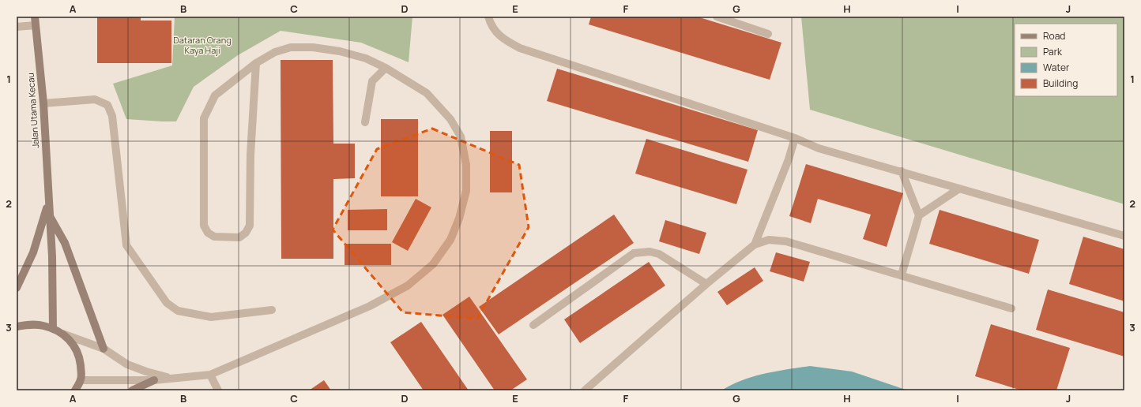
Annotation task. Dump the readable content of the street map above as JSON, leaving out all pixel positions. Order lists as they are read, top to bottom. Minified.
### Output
{"streets":{"street":["Jalan Utama Kecau"]},"parks":["Dataran Orang Kaya Haji"],"legend":["Road","Park","Water","Building"],"grid":{"columns":["A","B","C","D","E","F","G","H","I","J"],"rows":["1","2","3"]}}
